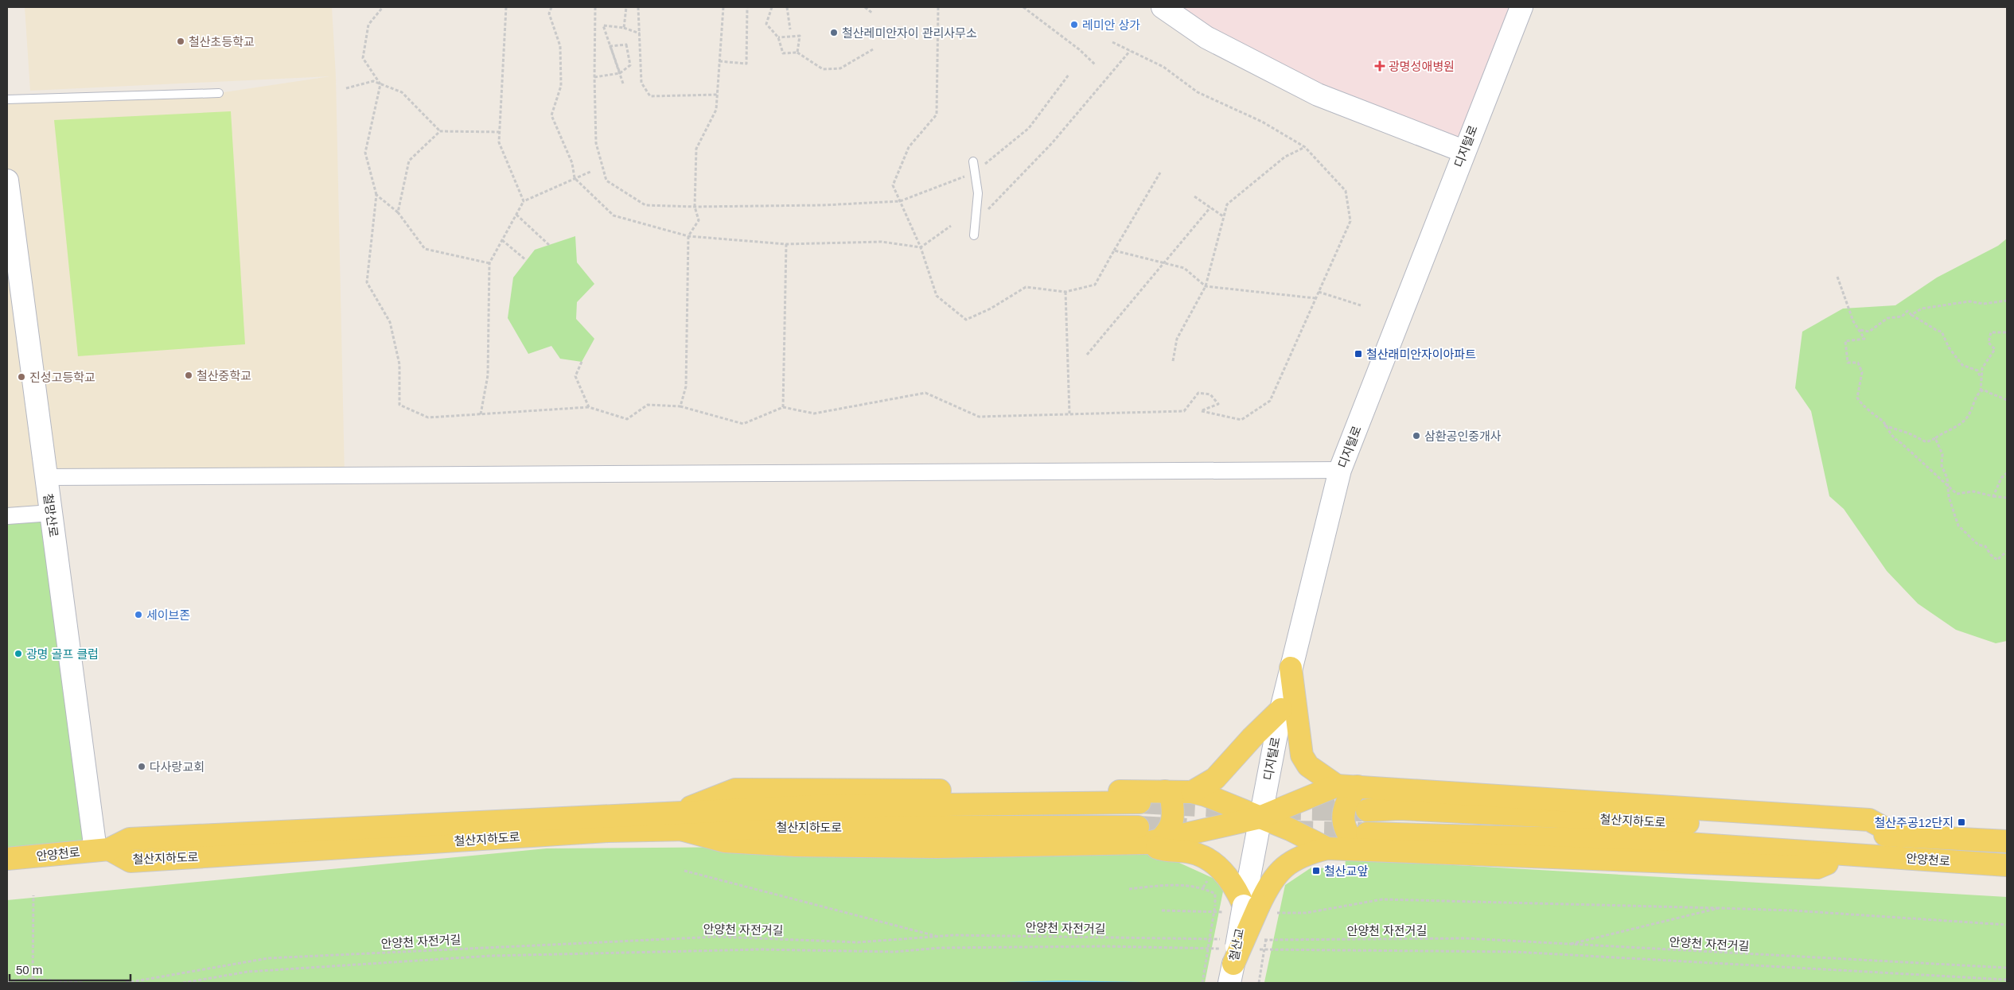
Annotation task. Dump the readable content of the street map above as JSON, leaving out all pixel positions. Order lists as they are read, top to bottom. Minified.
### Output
{"streets":{"main road":["철산지하도로","안양천로"],"street":["디지털로","철망산로"],"path":["안양천 자전거길"]},"crossings":[["철망산로","철산지하도로"],["철망산로","안양천로"],["철산지하도로","안양천로"]],"places":{"other":["레미안 상가","철산레미안자이 관리사무소","철산초등학교","철산중학교","진성고등학교","삼환공인중개사","세이브존","광명 골프 클럽","다사랑교회"],"health":["광명성애병원"],"transit":["철산래미안자이아파트","철산주공12단지","철산교앞"]},"scale_bar":"50 m"}
